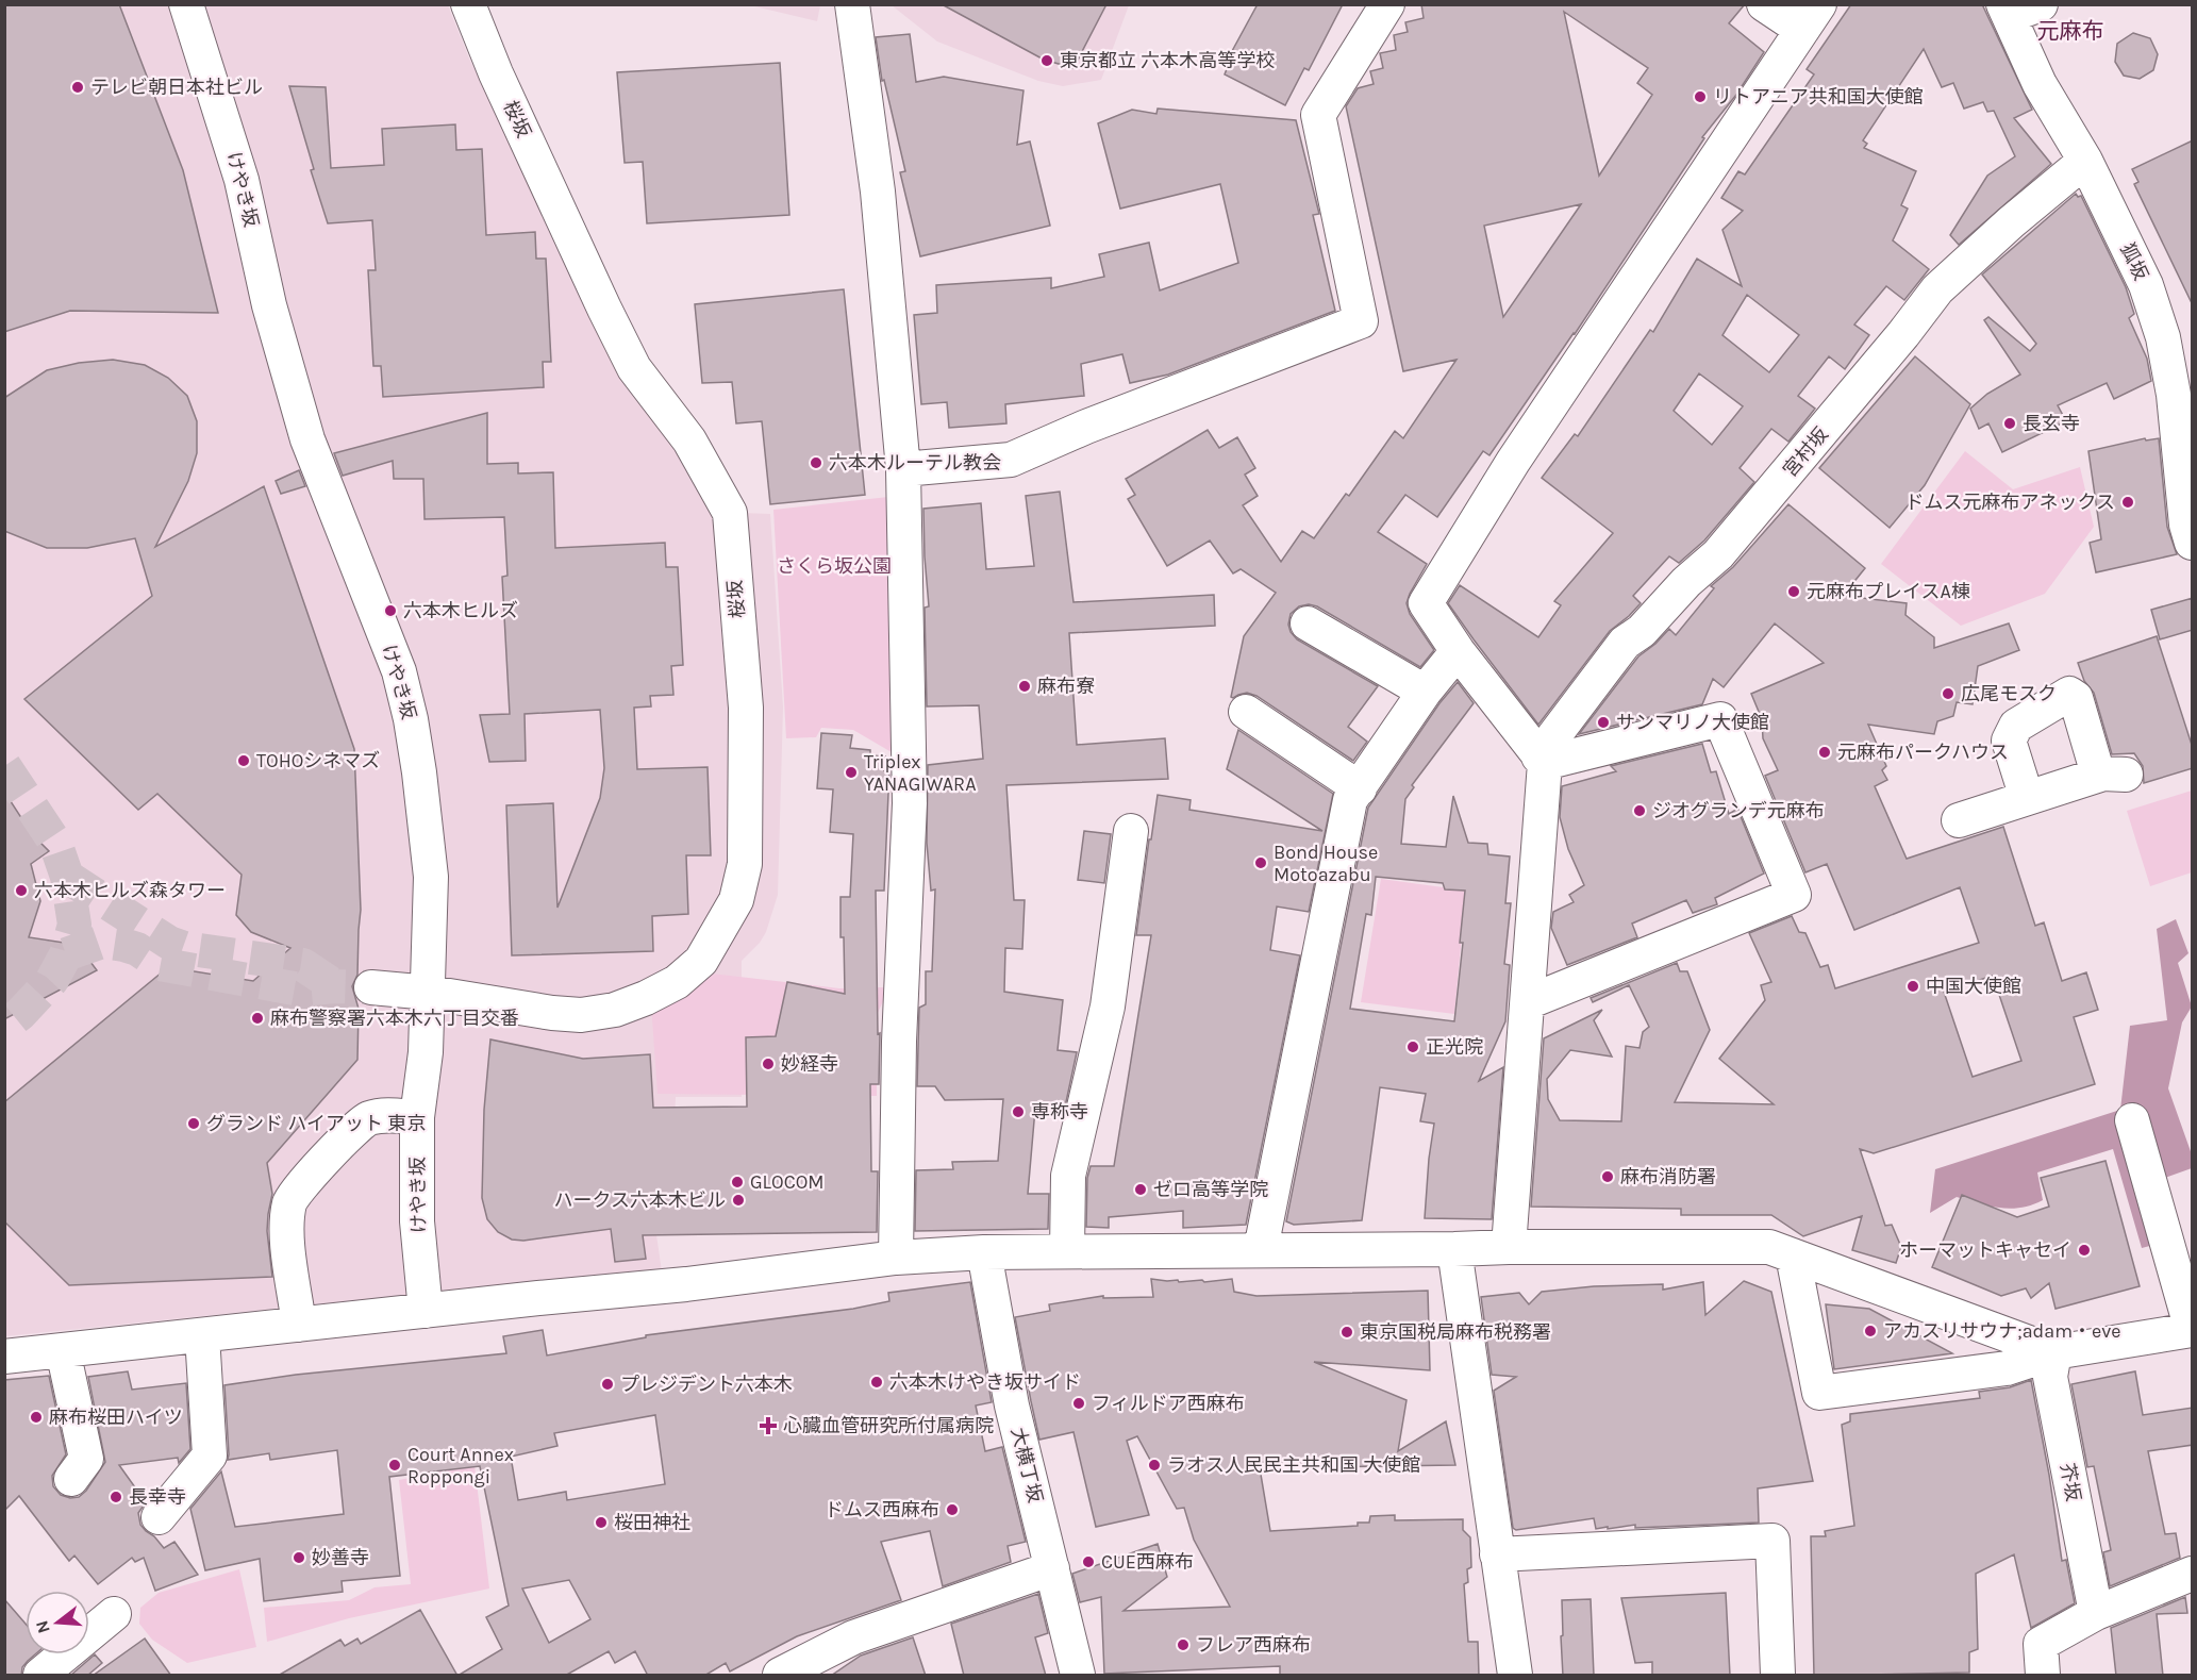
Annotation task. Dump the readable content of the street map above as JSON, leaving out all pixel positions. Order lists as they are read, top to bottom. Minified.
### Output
{"streets":{"street":["桜坂","けやき坂","狐坂","宮村坂","大横丁坂","芥坂"]},"crossings":[["桜坂","けやき坂"],["狐坂","宮村坂"]],"districts":["元麻布"],"parks":["さくら坂公園"],"places":{"other":["東京都立 六本木高等学校","テレビ朝日本社ビル","リトアニア共和国大使館","長玄寺","六本木ルーテル教会","ドムス元麻布アネックス","元麻布プレイスA棟","六本木ヒルズ","麻布寮","広尾モスク","サンマリノ大使館","元麻布パークハウス","TOHOシネマズ","Triplex YANAGIWARA","ジオグランデ元麻布","Bond House Motoazabu","六本木ヒルズ森タワー","中国大使館","麻布警察署六本木六丁目交番","正光院","妙経寺","専称寺","グランド ハイアット 東京","麻布消防署","GLOCOM","ゼロ高等学院","ハークス六本木ビル","ホーマットキャセイ","アカスリサウナ;adam・eve","東京国税局麻布税務署","六本木けやき坂サイド","プレジデント六本木","フィルドア西麻布","麻布桜田ハイツ","Court Annex Roppongi","ラオス人民民主共和国 大使館","長幸寺","ドムス西麻布","桜田神社","妙善寺","CUE西麻布","フレア西麻布"],"health":["心臓血管研究所付属病院"]},"north":"left"}
